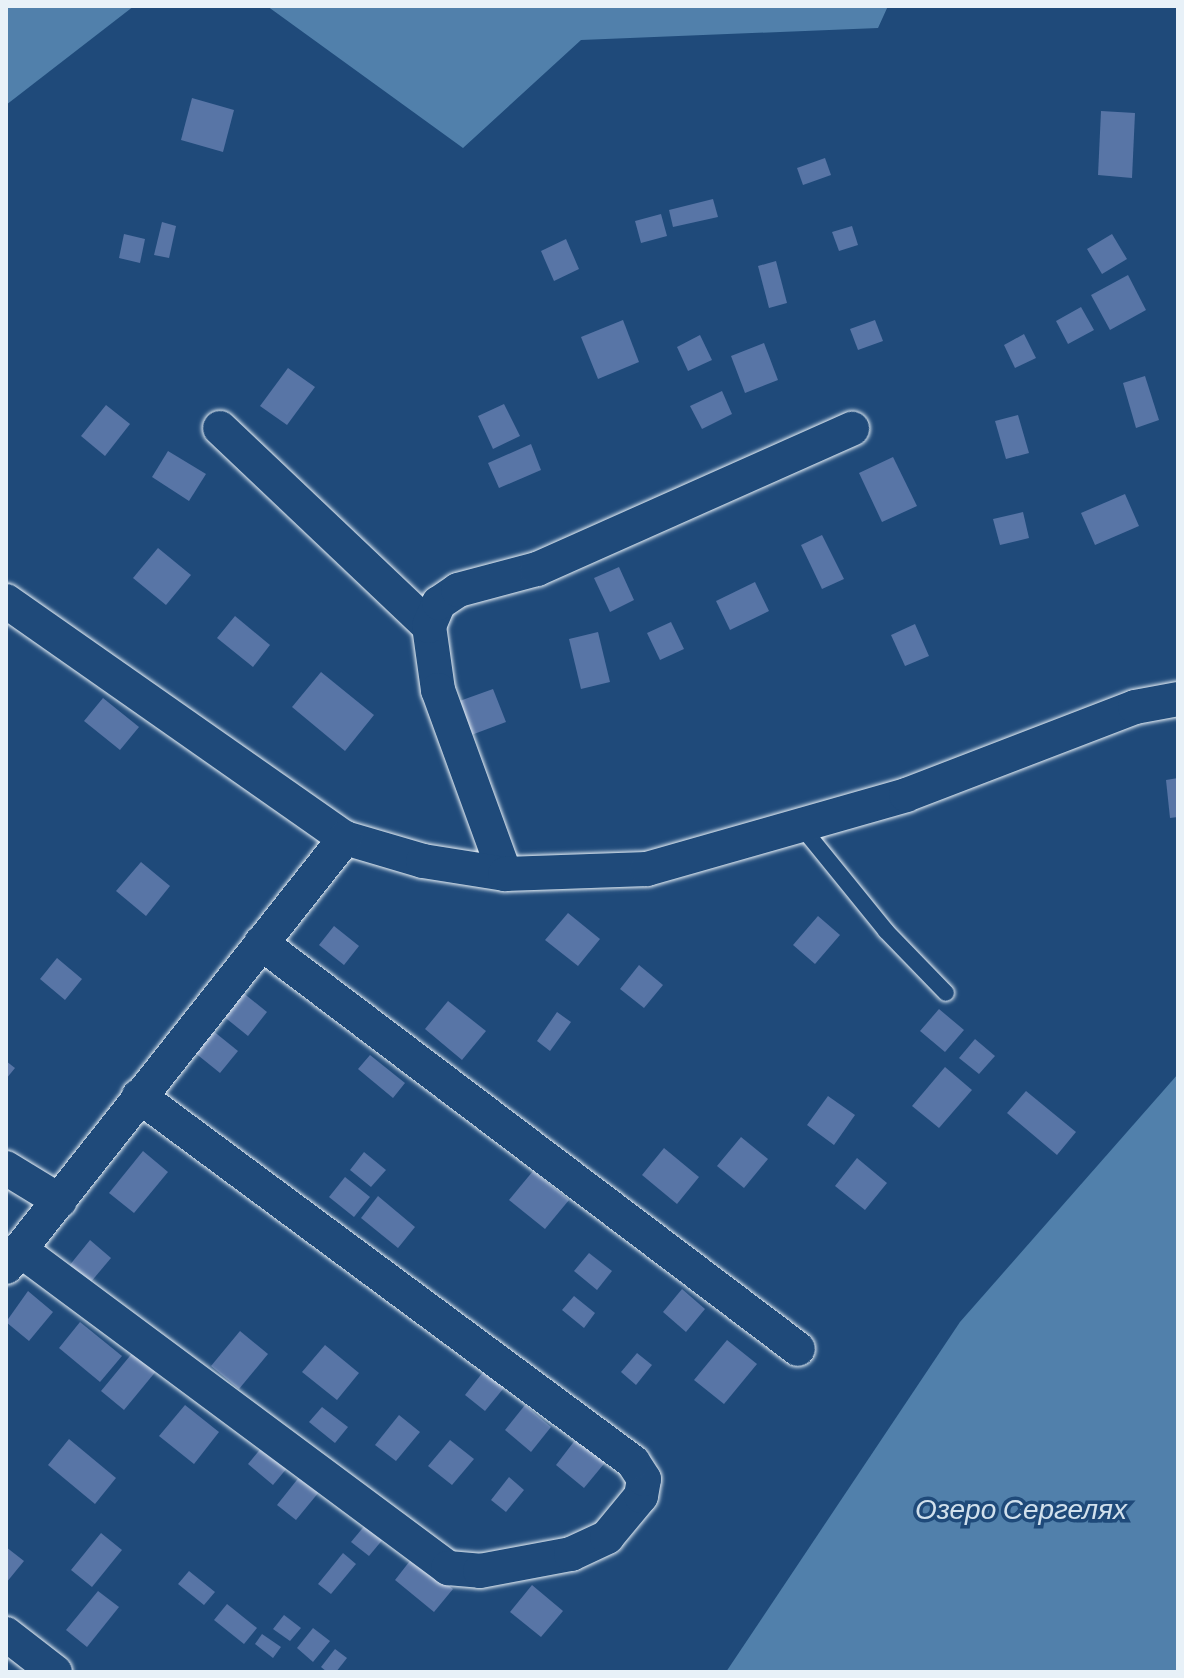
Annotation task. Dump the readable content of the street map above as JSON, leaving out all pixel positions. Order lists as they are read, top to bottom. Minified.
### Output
{"water":["Озеро Сергелях"]}
